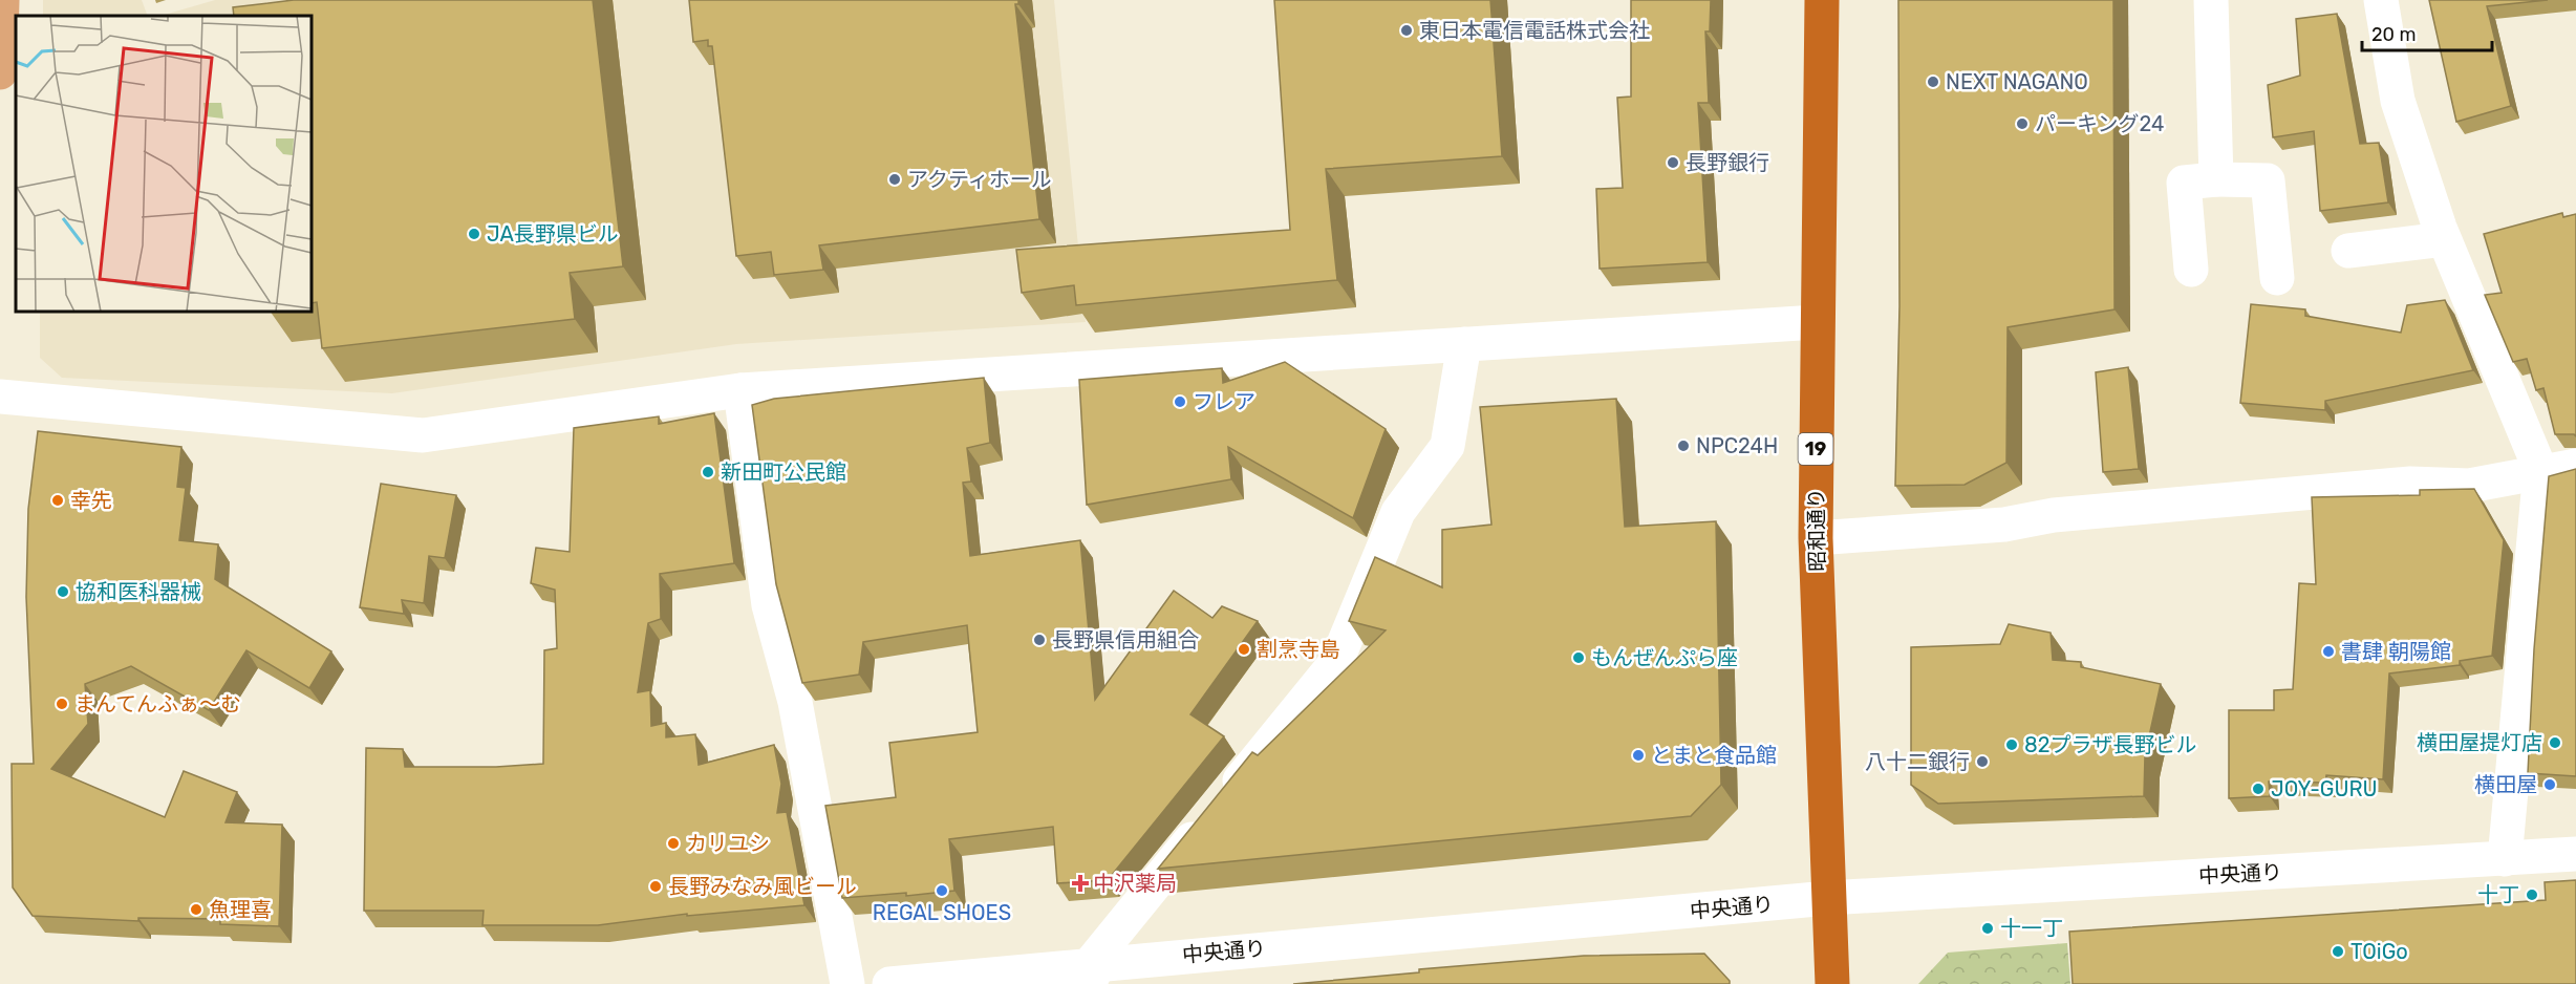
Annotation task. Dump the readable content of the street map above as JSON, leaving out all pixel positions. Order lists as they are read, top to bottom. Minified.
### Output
{"streets":{"highway":["19","昭和通り"],"street":["中央通り"]},"crossings":[["昭和通り","中央通り"]],"places":{"other":["東日本電信電話株式会社","NEXT NAGANO","パーキング24","長野銀行","アクティホール","JA長野県ビル","フレア","NPC24H","新田町公民館","幸先","協和医科器械","長野県信用組合","割烹寺島","書肆 朝陽館","もんぜんぷら座","まんてんふぁ〜む","横田屋提灯店","82プラザ長野ビル","とまと食品館","八十二銀行","横田屋","JOY-GURU","カリユシ","長野みなみ風ビール","REGAL SHOES","十丁","魚理喜","十一丁","TOiGo"],"health":["中沢薬局"]},"scale_bar":"20 m"}
